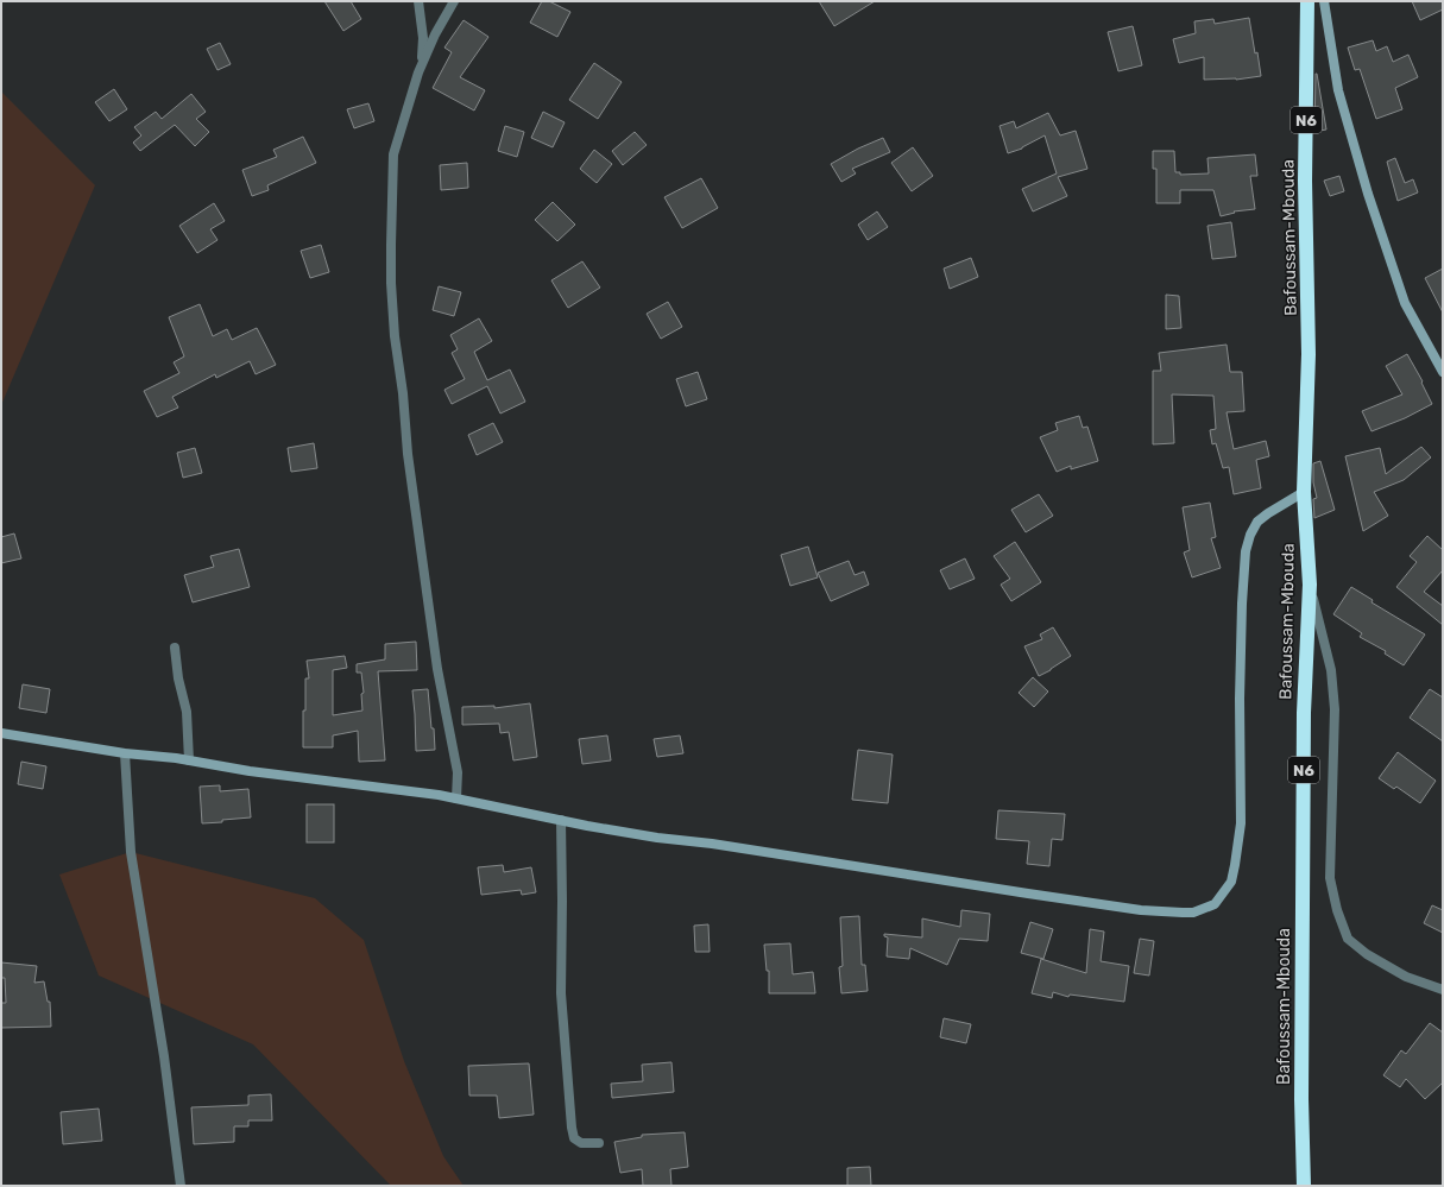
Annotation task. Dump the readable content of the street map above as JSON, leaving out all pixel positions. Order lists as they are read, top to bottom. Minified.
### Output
{"streets":{"highway":["N6","Bafoussam-Mbouda"]}}
